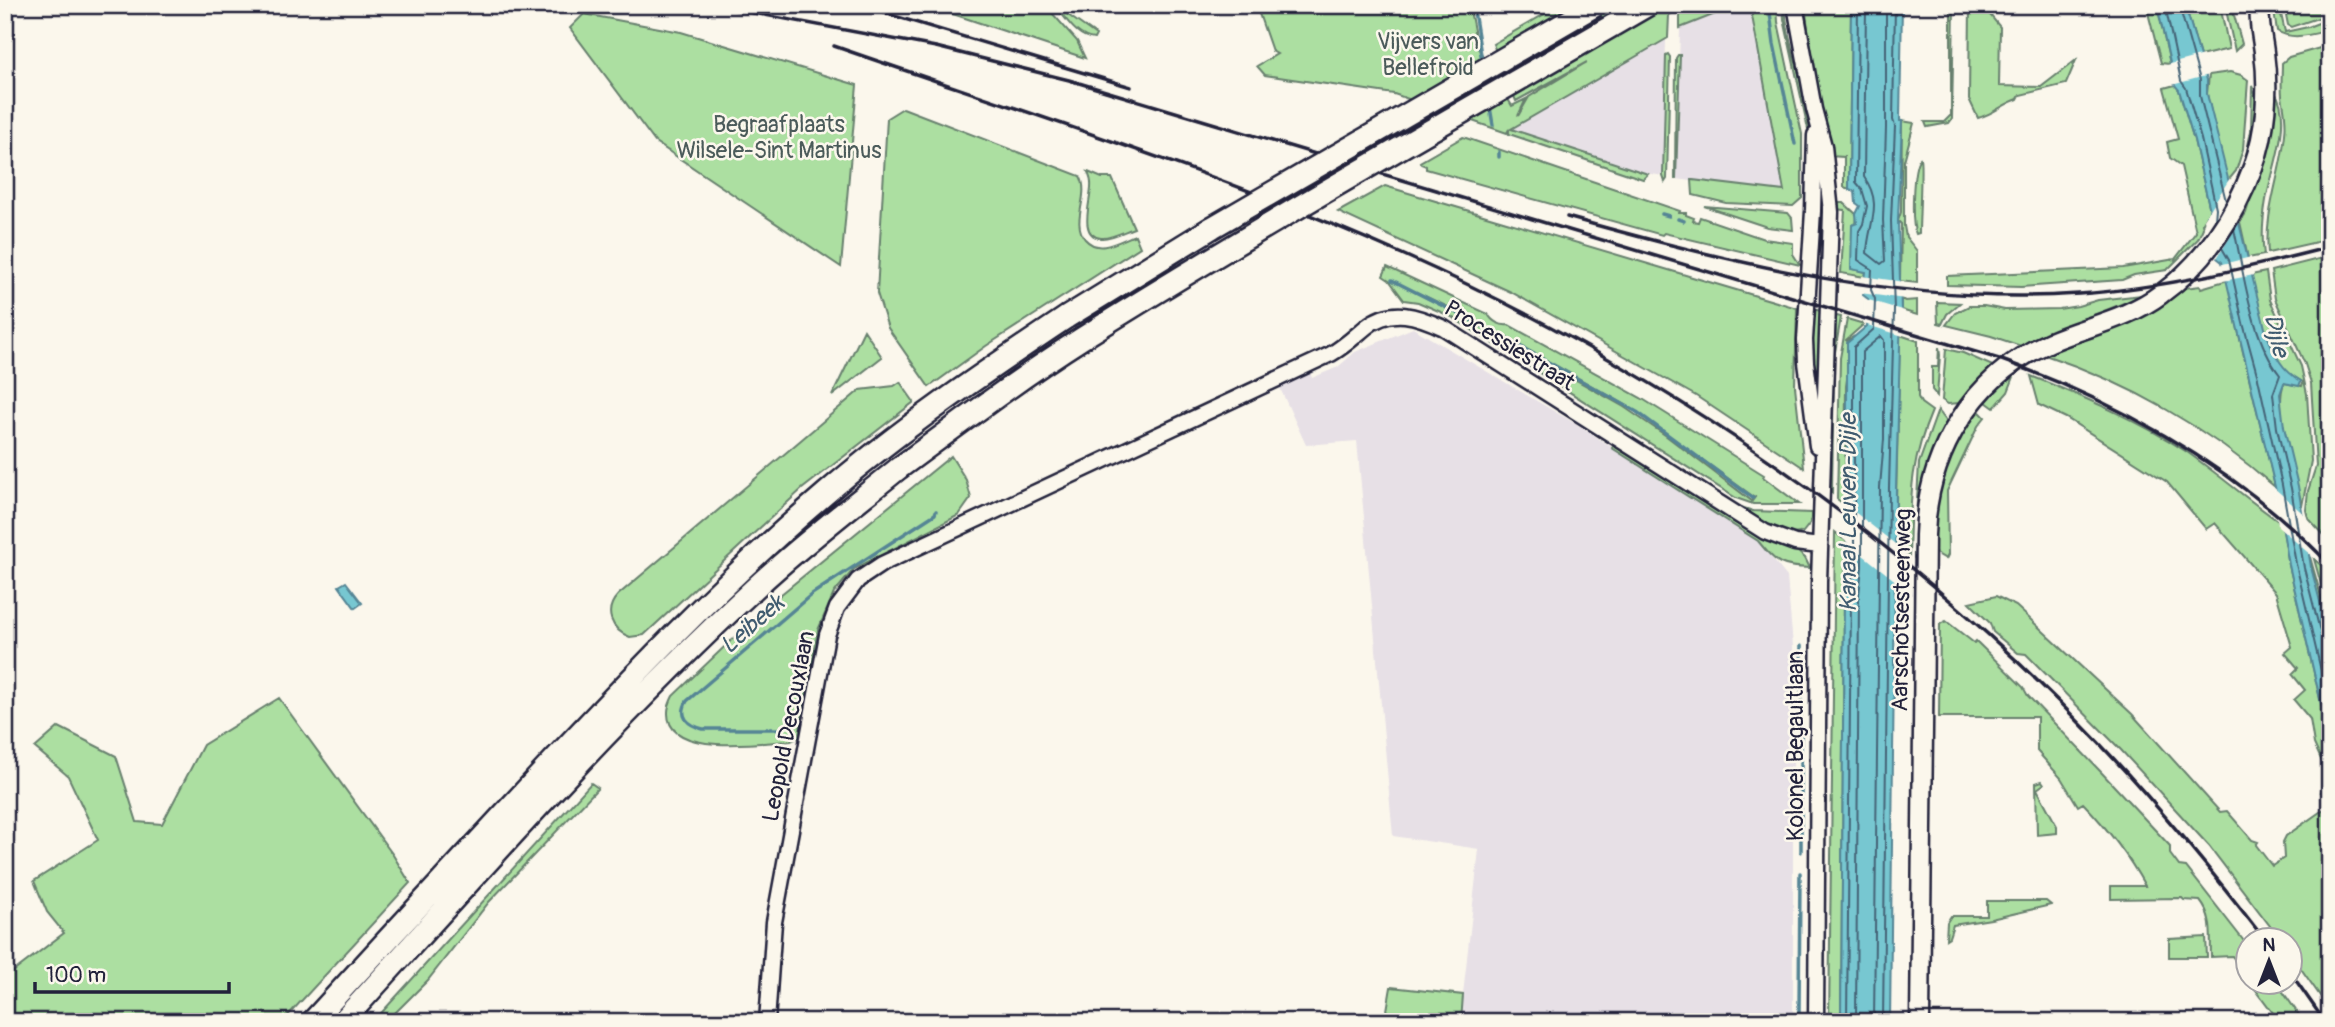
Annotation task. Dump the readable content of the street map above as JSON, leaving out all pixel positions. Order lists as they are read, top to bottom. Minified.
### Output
{"streets":{"main road":["Aarschotsesteenweg"],"street":["Processiestraat","Leopold Decouxlaan","Kolonel Begaultlaan"]},"crossings":[["Processiestraat","Leopold Decouxlaan"],["Processiestraat","Kolonel Begaultlaan"]],"water":["Dijle","Kanaal Leuven-Dijle","Leibeek"],"parks":["Vijvers van Bellefroid","Begraafplaats Wilsele-Sint Martinus"],"scale_bar":"100 m","north":"top"}
